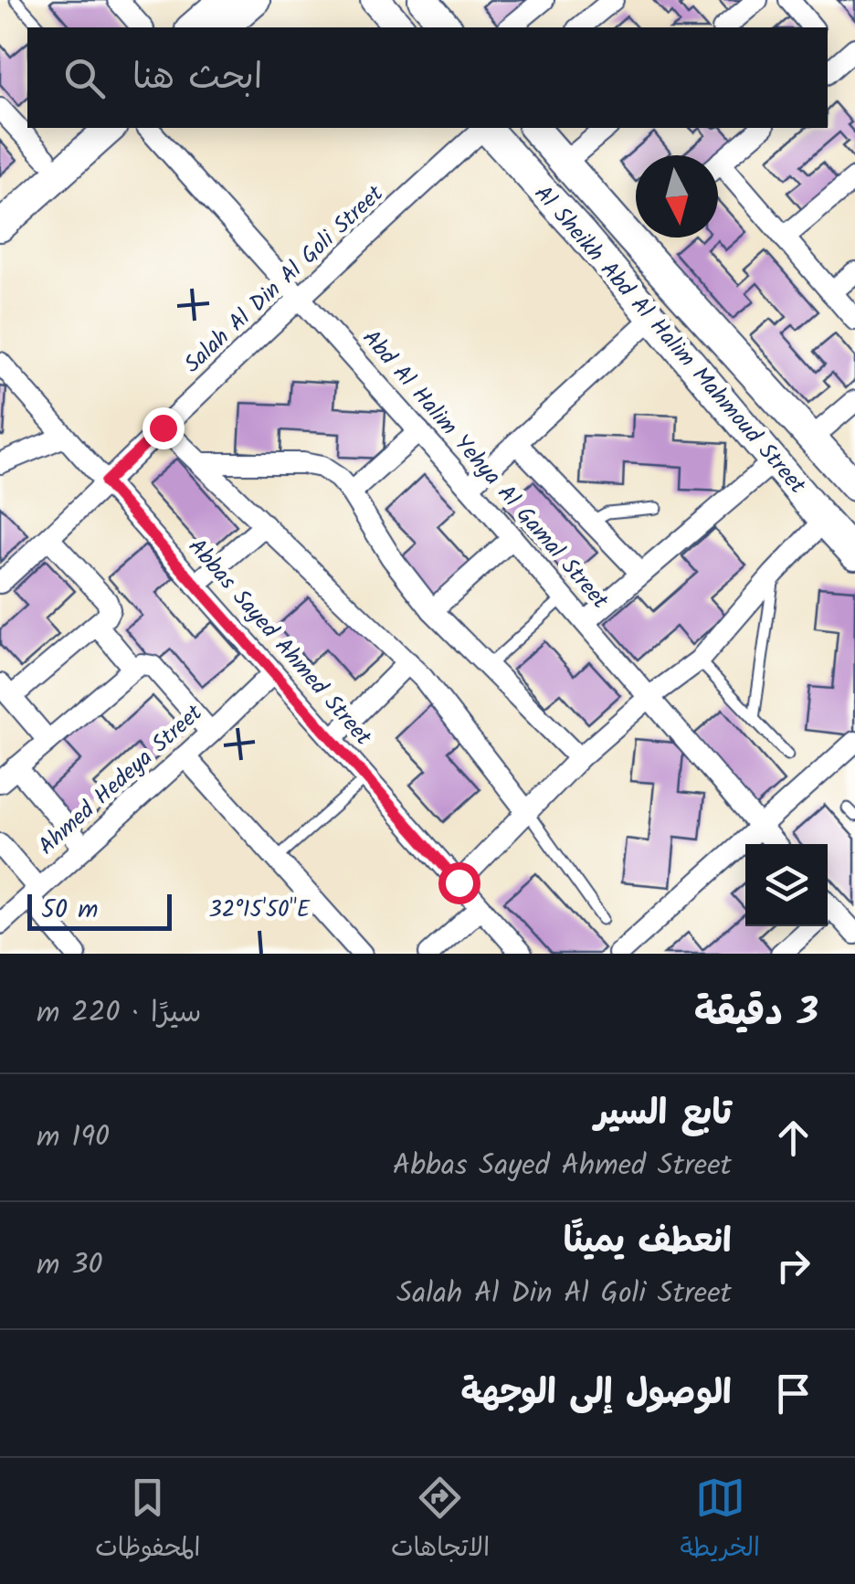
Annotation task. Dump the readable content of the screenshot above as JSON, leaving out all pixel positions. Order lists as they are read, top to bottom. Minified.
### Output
{"streets":{"street":["Salah Al Din Al Goli Street","Al Sheikh Abd Al Halim Mahmoud Street","Abd Al Halim Yehya Al Gamal Street","Abbas Sayed Ahmed Street","Ahmed Hedeya Street"]},"crossings":[["Salah Al Din Al Goli Street","Abd Al Halim Yehya Al Gamal Street"],["Salah Al Din Al Goli Street","Abbas Sayed Ahmed Street"],["Abbas Sayed Ahmed Street","Ahmed Hedeya Street"]],"scale_bar":"50 m","north":"bottom","page":{"search":"ابحث هنا","scale":"50 m","heading":["3 دقيقة","سيرًا · 220 m"],"list":[["تابع السير","Abbas Sayed Ahmed Street","190 m"],["انعطف يمينًا","Salah Al Din Al Goli Street","30 m"],"الوصول إلى الوجهة"],"nav":["الخريطة","الاتجاهات","المحفوظات"]},"coordinates":["32°15'50\"E"]}
